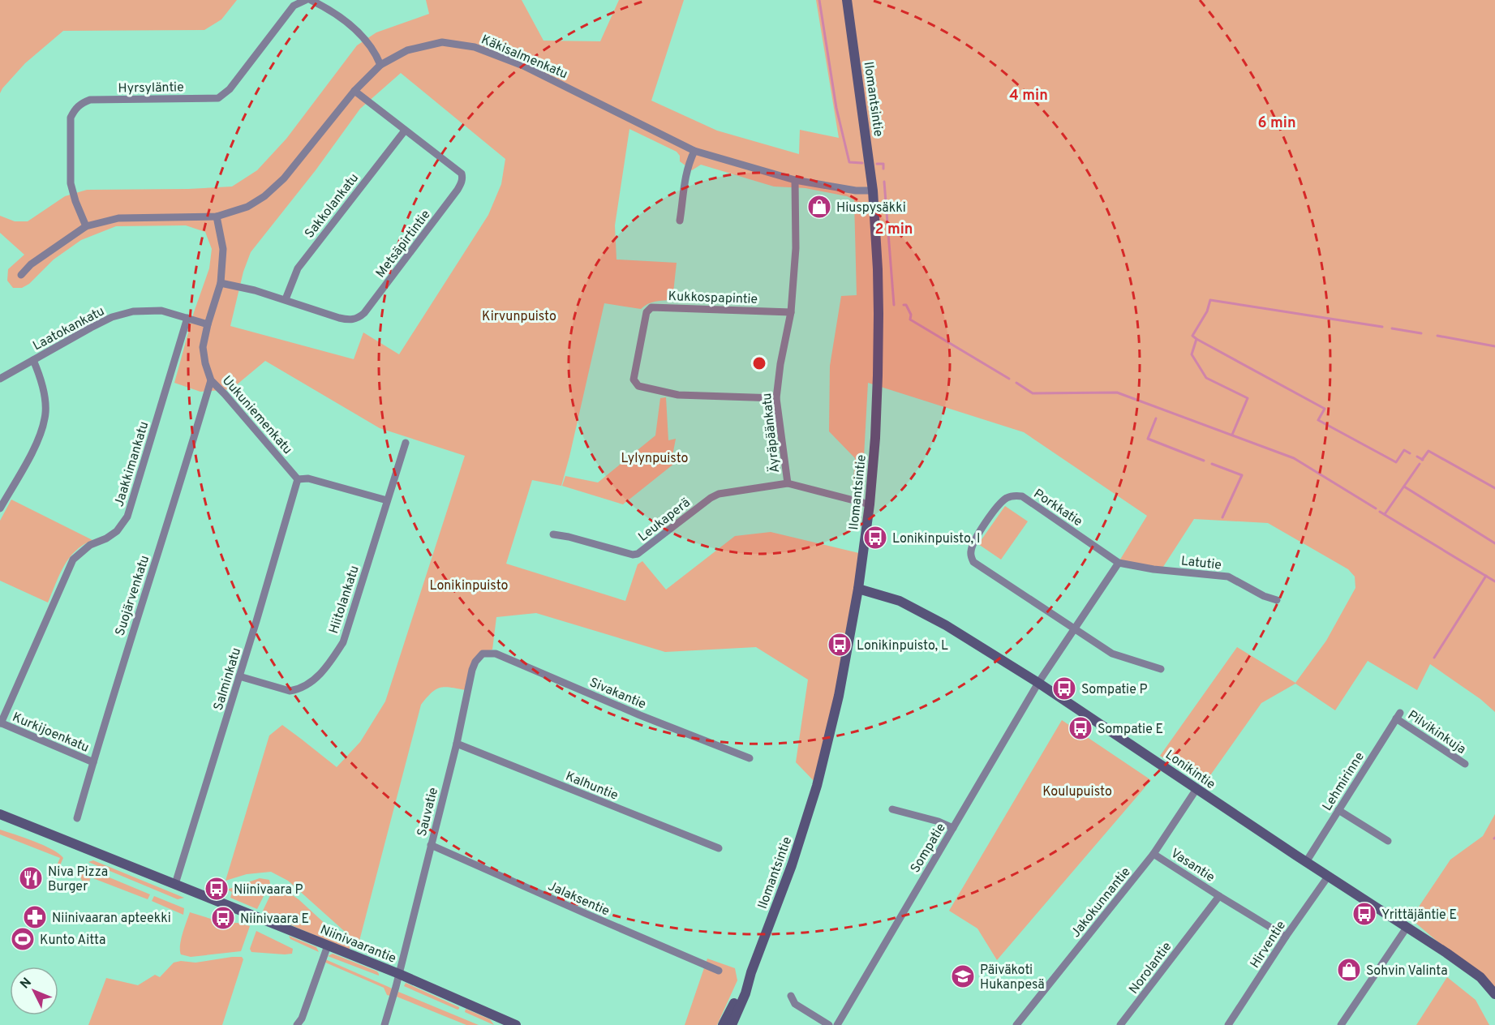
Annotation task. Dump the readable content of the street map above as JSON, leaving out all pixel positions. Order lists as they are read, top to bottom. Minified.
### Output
{"streets":{"main road":["Ilomantsintie","Lonikintie","Niinivaarantie"],"street":["Käkisalmenkatu","Hyrsyläntie","Sakkolankatu","Metsäpirtintie","Kukkospapintie","Laatokankatu","Uukuniemenkatu","Äyräpäänkatu","Jaakkimankatu","Porkkatie","Leukaperä","Latutie","Suojärvenkatu","Hiitolankatu","Salminkatu","Sivakantie","Kurkijoenkatu","Pilvikinkuja","Lehmirinne","Kalhuntie","Sauvatie","Sompatie","Vasantie","Jalaksentie","Jakokunnantie","Hirventie","Norolantie"]},"crossings":[["Käkisalmenkatu","Hyrsyläntie"],["Käkisalmenkatu","Ilomantsintie"],["Käkisalmenkatu","Metsäpirtintie"],["Käkisalmenkatu","Uukuniemenkatu"],["Käkisalmenkatu","Äyräpäänkatu"],["Ilomantsintie","Äyräpäänkatu"],["Ilomantsintie","Lonikintie"],["Sakkolankatu","Metsäpirtintie"],["Metsäpirtintie","Uukuniemenkatu"],["Kukkospapintie","Äyräpäänkatu"],["Laatokankatu","Uukuniemenkatu"],["Laatokankatu","Jaakkimankatu"],["Uukuniemenkatu","Suojärvenkatu"],["Uukuniemenkatu","Salminkatu"],["Äyräpäänkatu","Leukaperä"],["Jaakkimankatu","Kurkijoenkatu"],["Porkkatie","Latutie"],["Suojärvenkatu","Kurkijoenkatu"],["Hiitolankatu","Salminkatu"],["Salminkatu","Niinivaarantie"],["Sivakantie","Sauvatie"],["Pilvikinkuja","Lehmirinne"],["Lonikintie","Lehmirinne"],["Lonikintie","Sompatie"],["Lonikintie","Jakokunnantie"],["Lonikintie","Hirventie"],["Kalhuntie","Sauvatie"],["Sauvatie","Jalaksentie"],["Sauvatie","Niinivaarantie"],["Vasantie","Jakokunnantie"],["Vasantie","Hirventie"],["Vasantie","Norolantie"]],"parks":["Kirvunpuisto","Lylynpuisto","Lonikinpuisto","Koulupuisto"],"places":{"shop":["Hiuspysäkki","Sohvin Valinta"],"bus stop":["Lonikinpuisto, I","Lonikinpuisto, L","Sompatie P","Sompatie E","Niinivaara P","Yrittäjäntie E","Niinivaara E"],"restaurant":["Niva Pizza Burger"],"pharmacy":["Niinivaaran apteekki"],"sports":["Kunto Aitta"],"school or university":["Päiväkoti Hukanpesä"]},"north":"top left","rings":["4 min","6 min","2 min"]}
